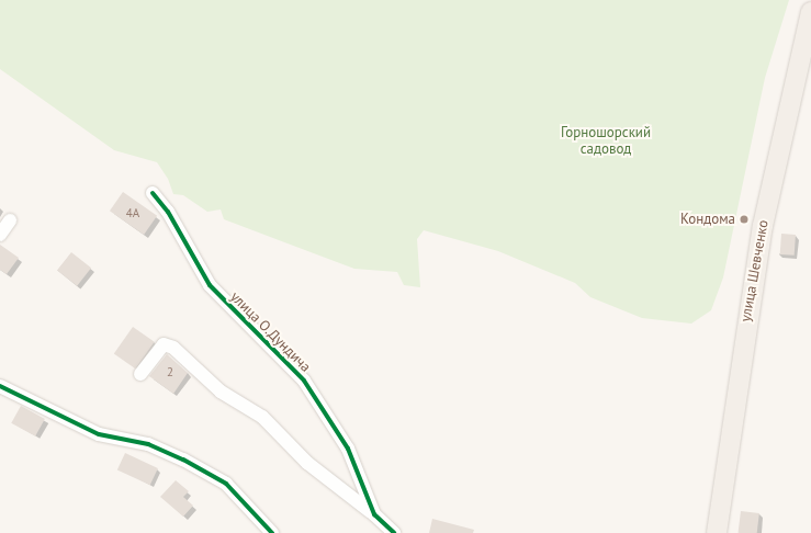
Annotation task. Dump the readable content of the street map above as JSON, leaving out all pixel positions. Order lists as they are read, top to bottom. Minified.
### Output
{"streets":{"main road":["улица Шевченко"],"street":["улица О.Дундича"]},"parks":["Горношорский садовод"],"places":["Кондома"],"house_numbers":["4А","2"]}
